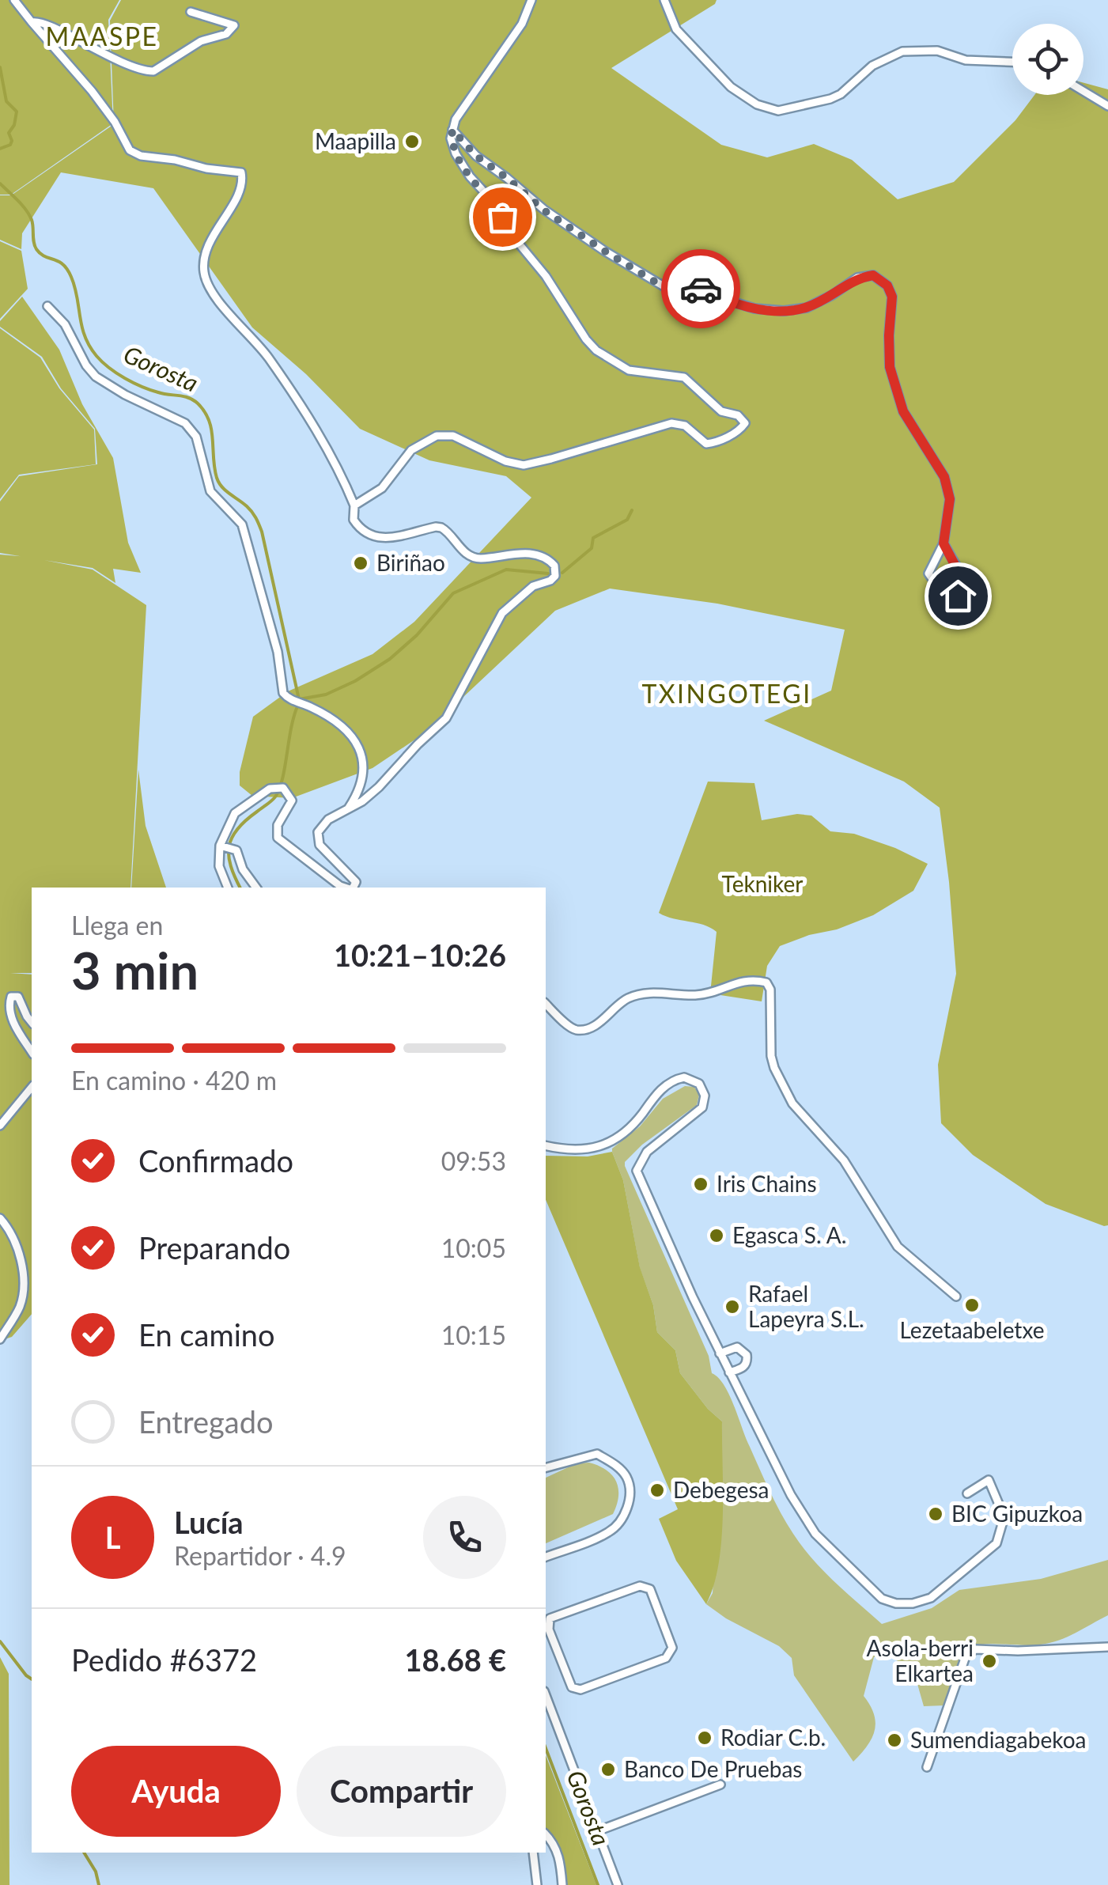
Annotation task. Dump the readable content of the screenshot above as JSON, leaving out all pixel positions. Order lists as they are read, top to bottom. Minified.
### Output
{"districts":["MAASPE","TXINGOTEGI"],"water":["Gorosta"],"parks":["Tekniker"],"places":["Maapilla","Biriñao","Iris Chains","Egasca S. A.","Lezetaabeletxe","Rafael Lapeyra S.L.","Debegesa","BIC Gipuzkoa","Asola-berri Elkartea","Rodiar C.b.","Sumendiagabekoa","Banco De Pruebas"],"page":{"heading":["3 min","Llega en","10:21–10:26"],"panel":["Lucía","Repartidor · 4.9","Pedido #6372","18.68 €"],"bar":"En camino · 420 m","list":[["Confirmado","09:53"],["Preparando","10:05"],["En camino","10:15"],"Entregado"],"round":"L","buttons":["Ayuda","Compartir"]}}
